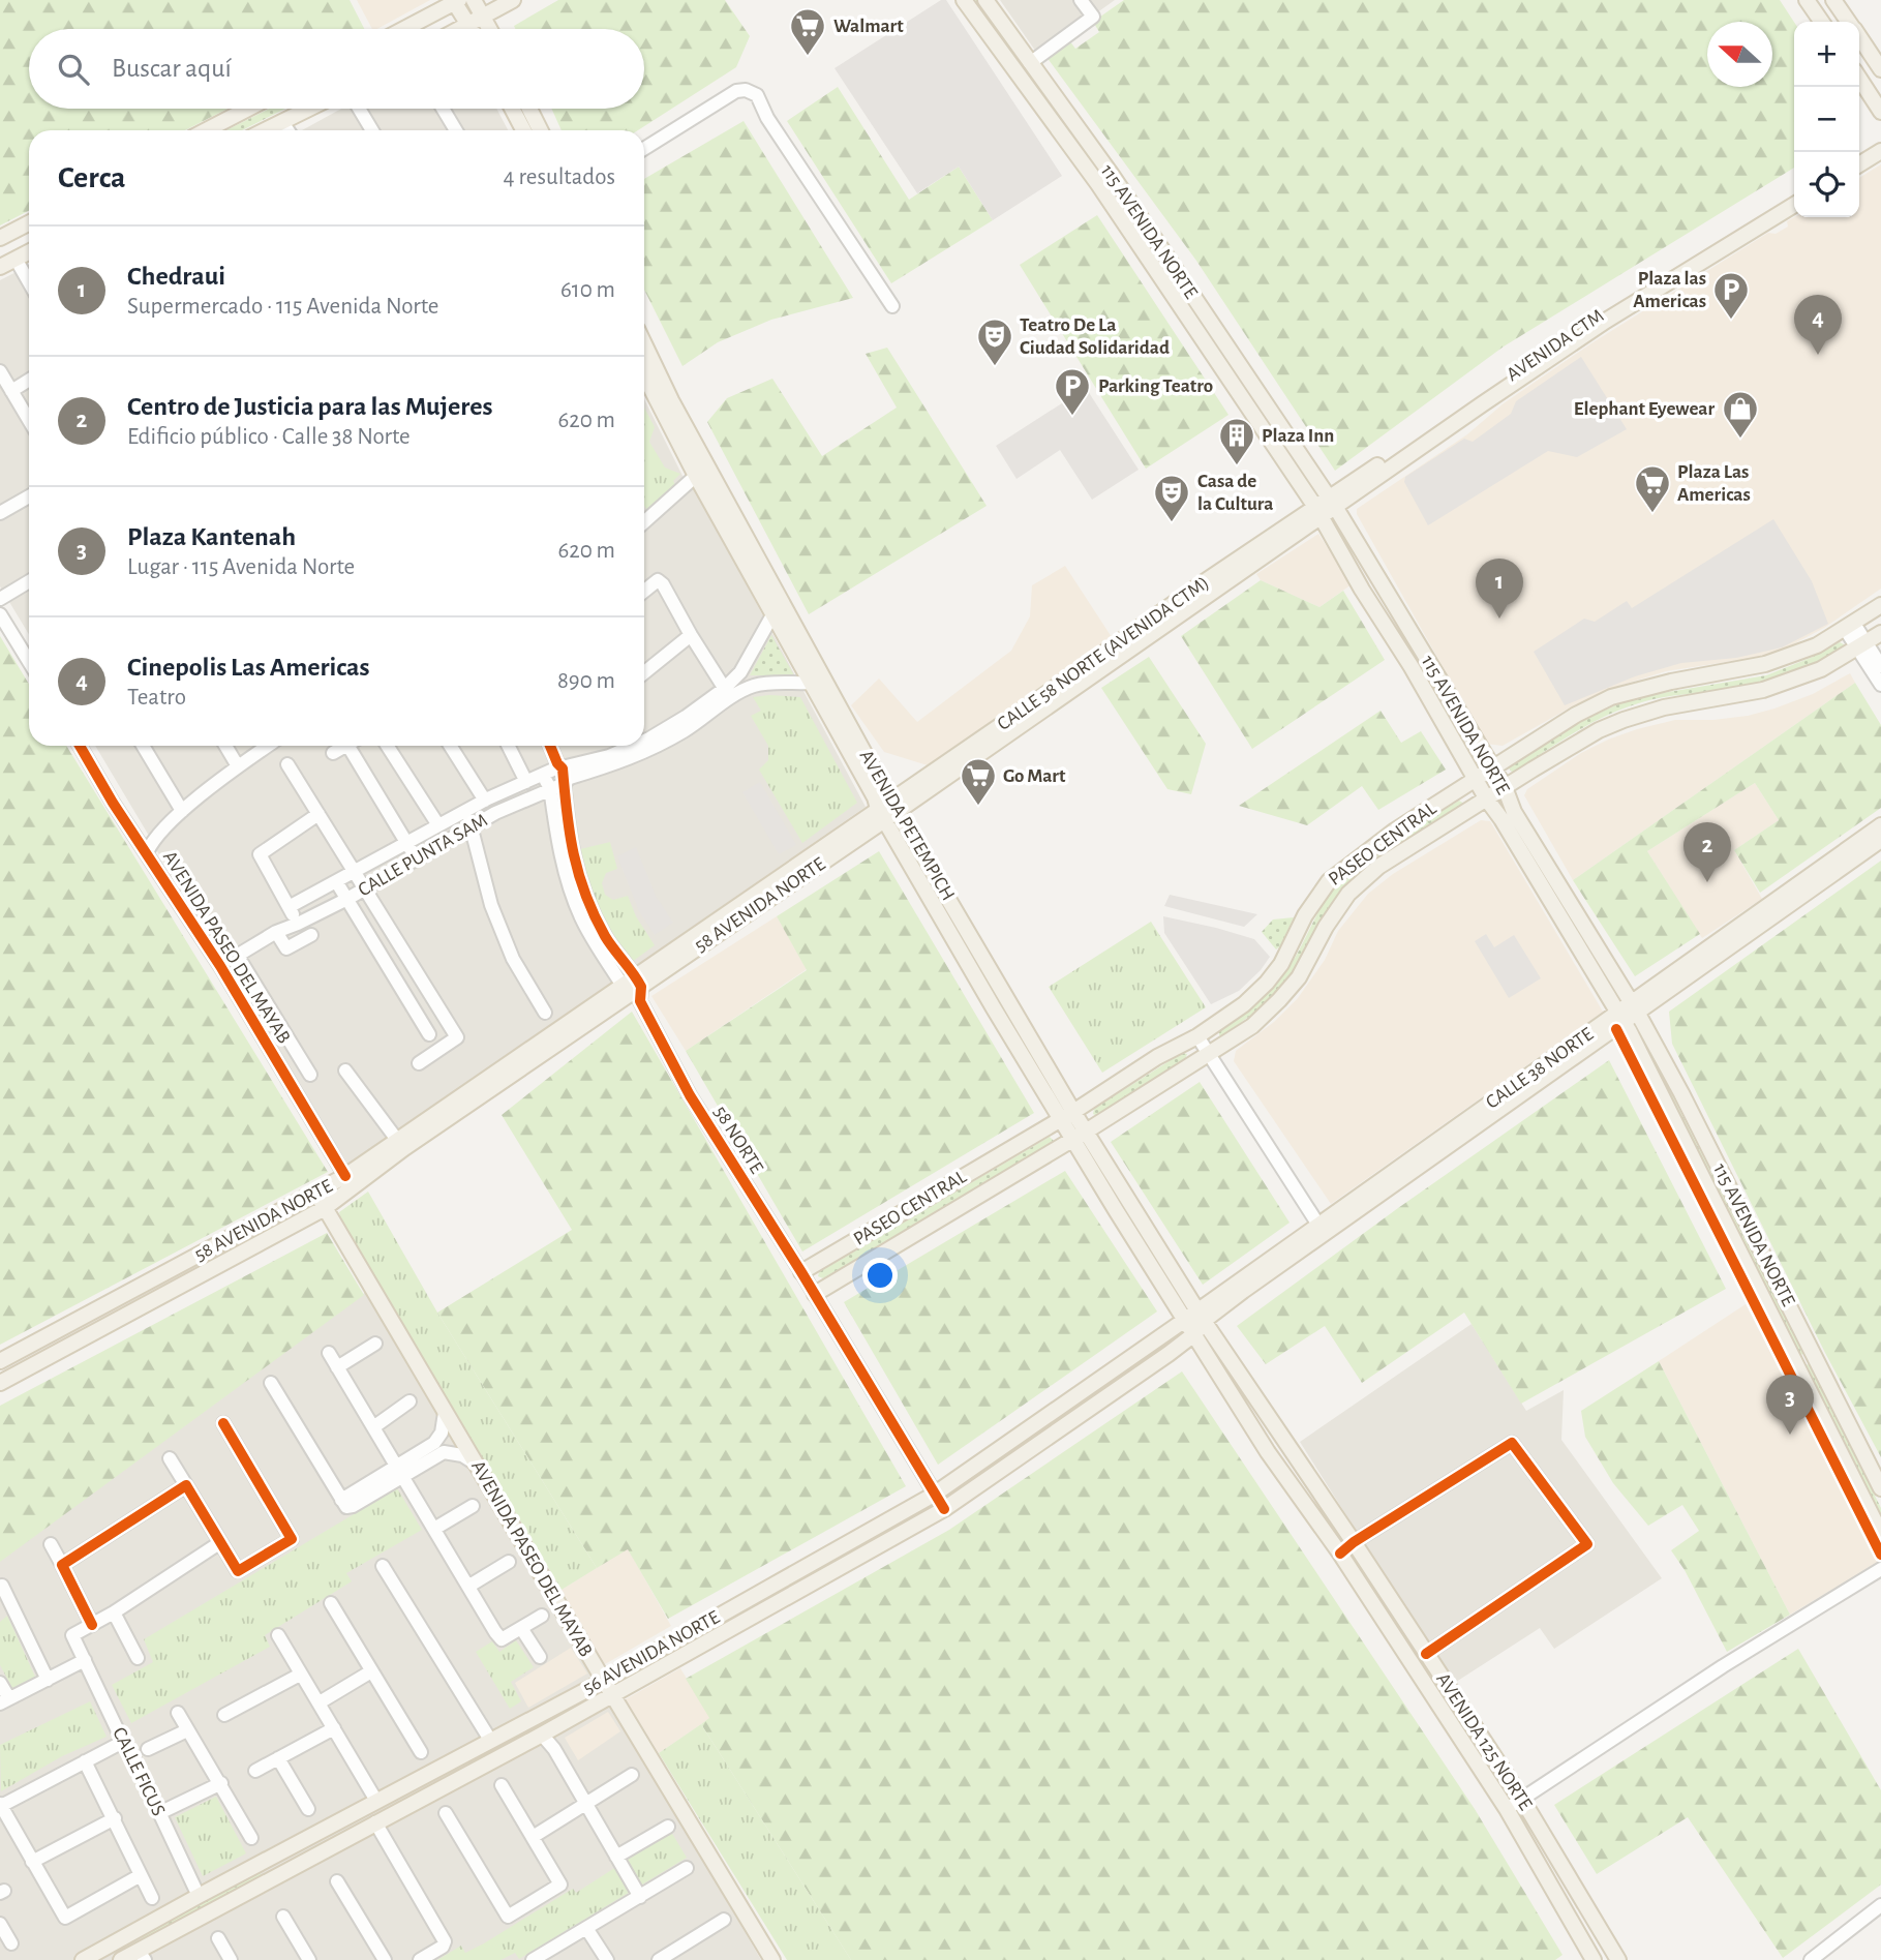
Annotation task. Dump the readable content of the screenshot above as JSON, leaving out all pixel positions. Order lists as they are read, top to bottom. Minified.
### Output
{"streets":{"main road":["115 AVENIDA NORTE","AVENIDA CTM","CALLE 58 NORTE (AVENIDA CTM)","AVENIDA PETEMPICH","PASEO CENTRAL","58 AVENIDA NORTE","AVENIDA PASEO DEL MAYAB","CALLE 38 NORTE","56 AVENIDA NORTE","AVENIDA 125 NORTE"],"street":["CALLE PUNTA SAM","58 NORTE","CALLE FICUS"]},"crossings":[["115 AVENIDA NORTE","AVENIDA CTM"],["115 AVENIDA NORTE","CALLE 58 NORTE (AVENIDA CTM)"],["115 AVENIDA NORTE","PASEO CENTRAL"],["115 AVENIDA NORTE","CALLE 38 NORTE"],["AVENIDA CTM","CALLE 58 NORTE (AVENIDA CTM)"],["CALLE 58 NORTE (AVENIDA CTM)","AVENIDA PETEMPICH"],["CALLE 58 NORTE (AVENIDA CTM)","58 AVENIDA NORTE"],["AVENIDA PETEMPICH","PASEO CENTRAL"],["AVENIDA PETEMPICH","CALLE PUNTA SAM"],["AVENIDA PETEMPICH","58 AVENIDA NORTE"],["AVENIDA PETEMPICH","CALLE 38 NORTE"],["AVENIDA PETEMPICH","56 AVENIDA NORTE"],["AVENIDA PETEMPICH","AVENIDA 125 NORTE"],["PASEO CENTRAL","58 NORTE"],["CALLE PUNTA SAM","58 NORTE"],["58 AVENIDA NORTE","AVENIDA PASEO DEL MAYAB"],["58 AVENIDA NORTE","58 NORTE"],["AVENIDA PASEO DEL MAYAB","56 AVENIDA NORTE"],["CALLE 38 NORTE","56 AVENIDA NORTE"],["CALLE 38 NORTE","AVENIDA 125 NORTE"],["58 NORTE","56 AVENIDA NORTE"],["56 AVENIDA NORTE","AVENIDA 125 NORTE"],["56 AVENIDA NORTE","CALLE FICUS"]],"places":{"supermarket":["Walmart","Plaza Las Americas","Go Mart"],"parking":["Plaza las Americas","Parking Teatro"],"theatre":["Teatro De La Ciudad Solidaridad","Casa de la Cultura"],"shop":["Elephant Eyewear"],"building":["Plaza Inn"]},"north":"left","page":{"map_buttons":["+","−"],"search":"Buscar aquí","heading":["Cerca","4 resultados"],"list":[{"mark":"1","name":"Chedraui","note":"Supermercado · 115 Avenida Norte","value":"610 m"},{"mark":"2","name":"Centro de Justicia para las Mujeres","note":"Edificio público · Calle 38 Norte","value":"620 m"},{"mark":"3","name":"Plaza Kantenah","note":"Lugar · 115 Avenida Norte","value":"620 m"},{"mark":"4","name":"Cinepolis Las Americas","note":"Teatro","value":"890 m"}],"pins":["4","1","2","3"]}}
